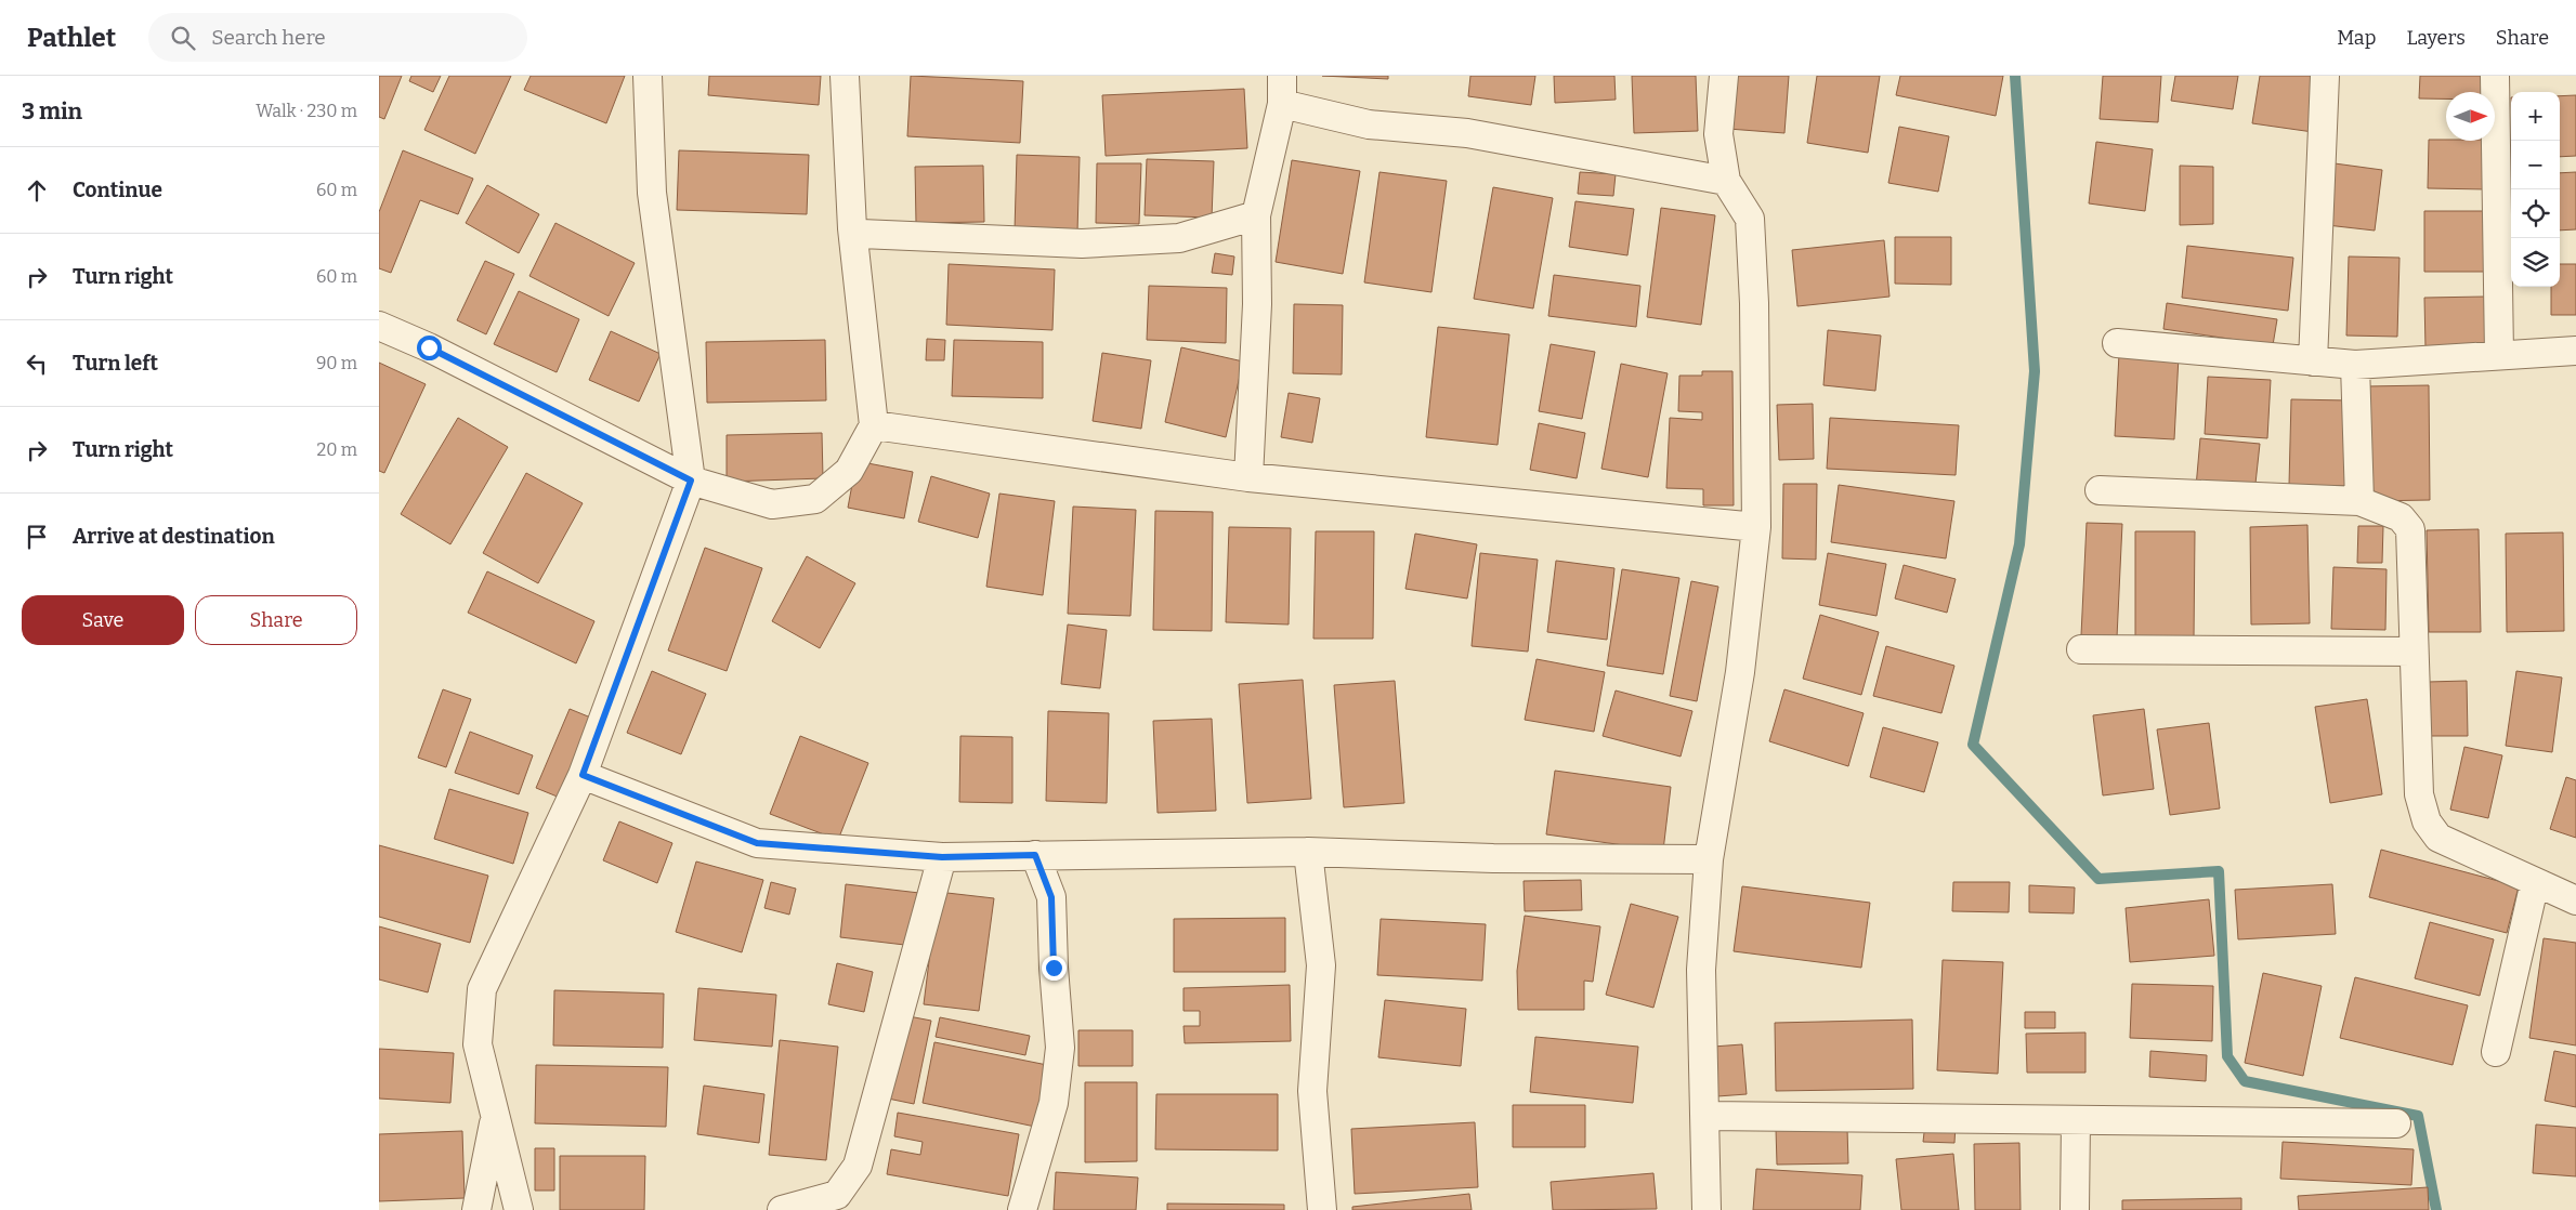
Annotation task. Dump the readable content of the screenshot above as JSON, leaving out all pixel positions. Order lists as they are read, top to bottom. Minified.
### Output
{"north":"right","page":{"header":"Pathlet","search":"Search here","nav":["Map","Layers","Share"],"heading":["3 min","Walk · 230 m"],"map_buttons":["+","−"],"list":[["Continue","60 m"],["Turn right","60 m"],["Turn left","90 m"],["Turn right","20 m"],"Arrive at destination"],"buttons":["Save","Share"]}}
